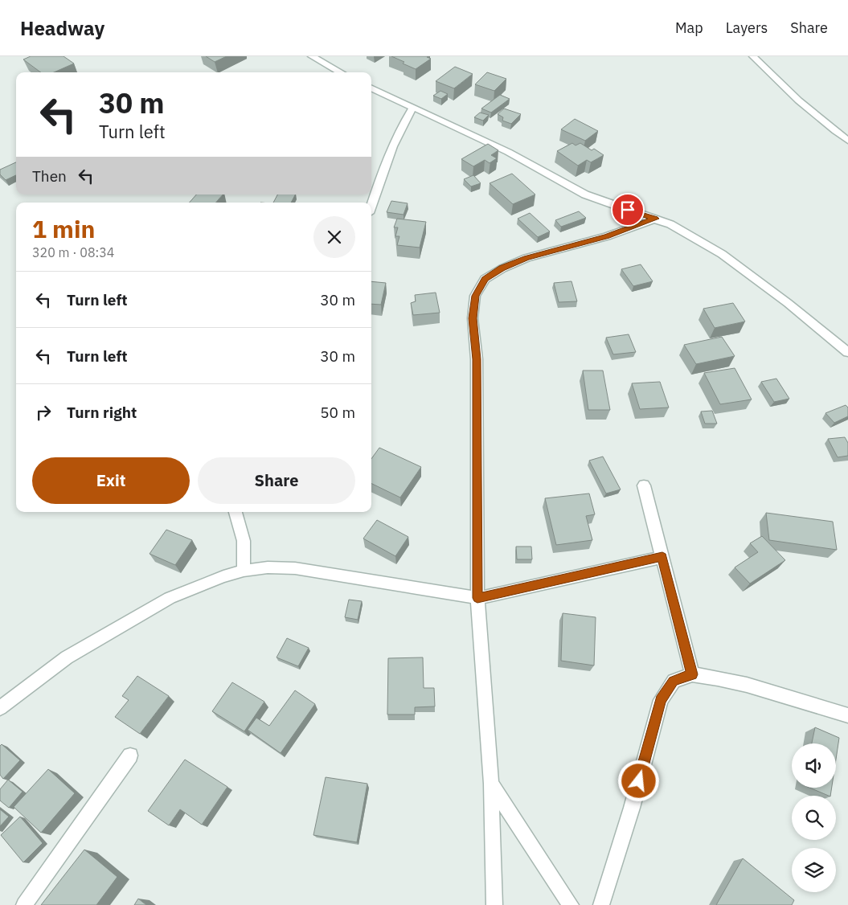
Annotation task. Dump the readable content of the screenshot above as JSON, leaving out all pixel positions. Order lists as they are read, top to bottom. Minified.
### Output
{"page":{"header":"Headway","nav":["Map","Layers","Share"],"turn":["30 m","Turn left"],"then":"Then","heading":["1 min","320 m · 08:34"],"list":[{"name":"Turn left","value":"30 m"},{"name":"Turn left","value":"30 m"},{"name":"Turn right","value":"50 m"}],"buttons":["Exit","Share"]}}
